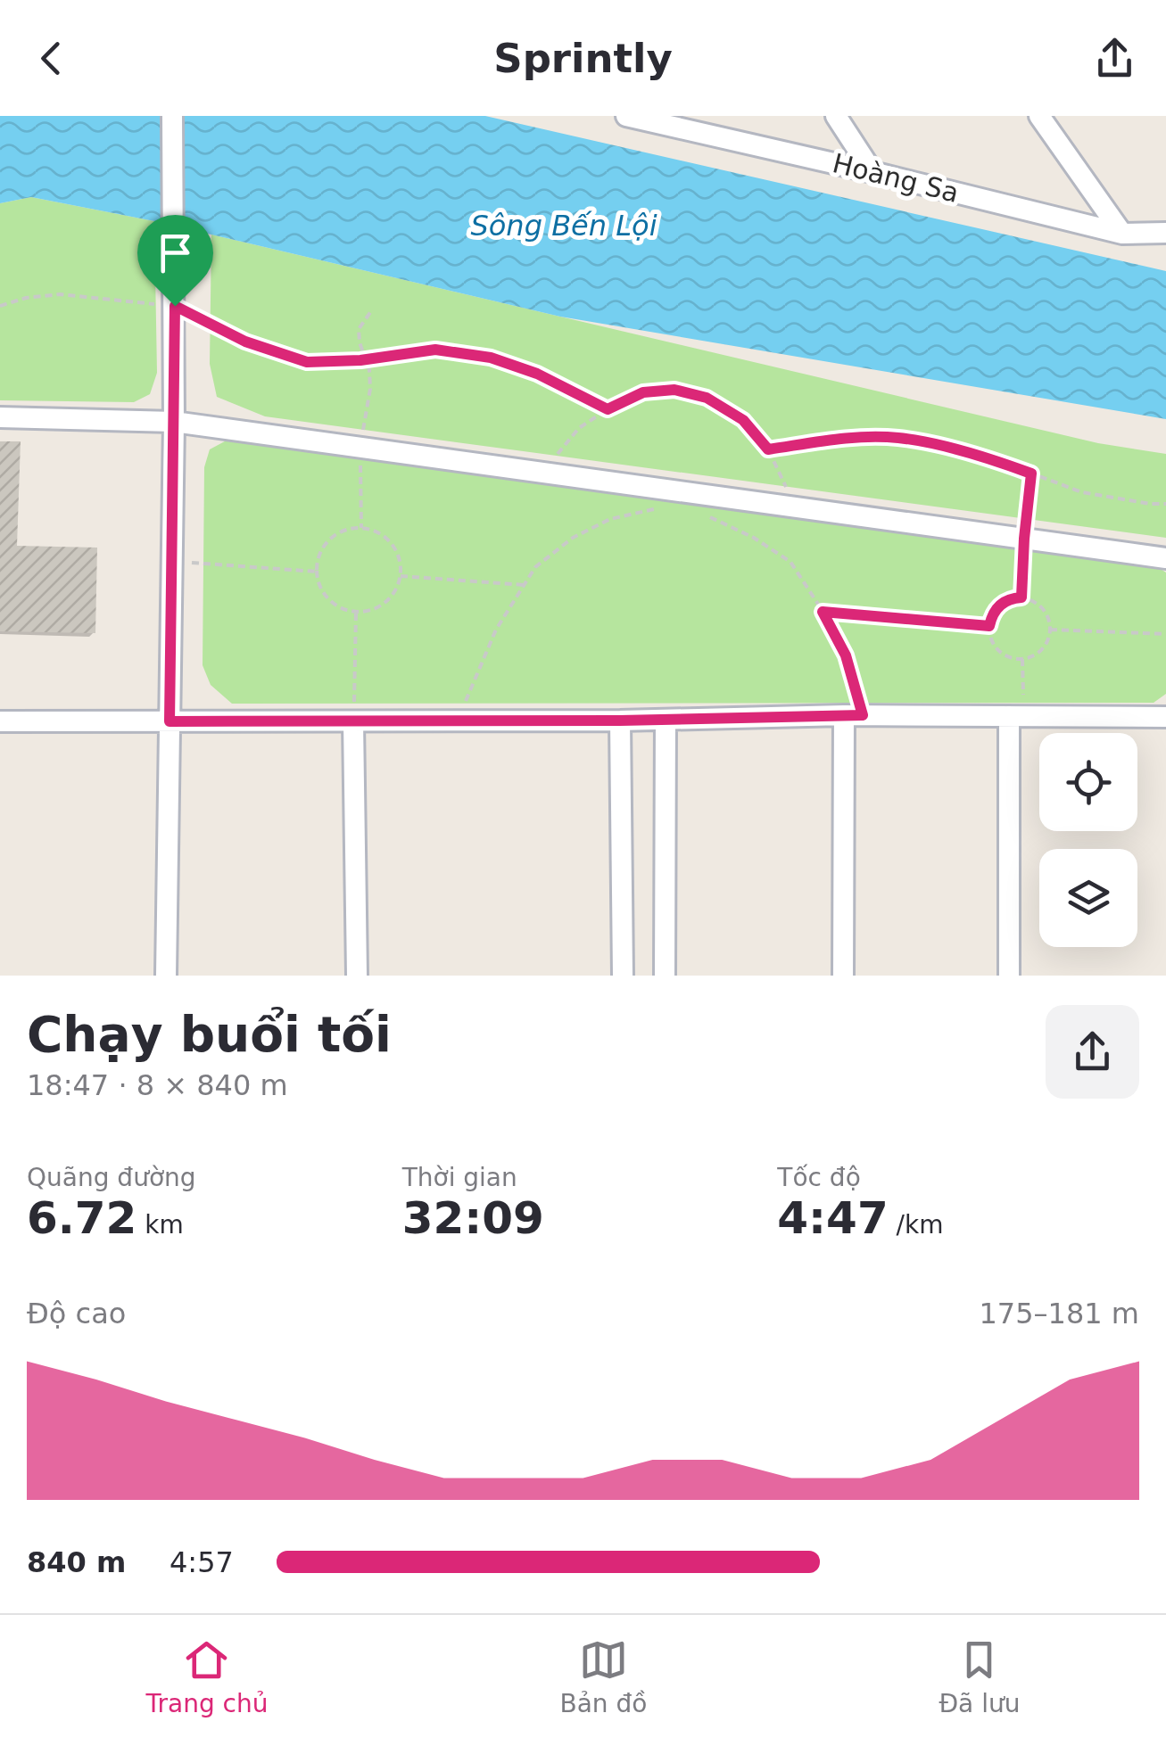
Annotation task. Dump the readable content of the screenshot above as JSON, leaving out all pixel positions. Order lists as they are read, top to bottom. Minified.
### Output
{"streets":{"street":["Hoàng Sa"]},"water":["Sông Bến Lội"],"page":{"header":"Sprintly","heading":["Chạy buổi tối","18:47 · 8 × 840 m"],"stats":[["Quãng đường","6.72 km"],["Thời gian","32:09"],["Tốc độ","4:47 /km"]],"chart":["Độ cao","175–181 m"],"list":[{"name":"840 m","note":"4:57"}],"tabs":["Trang chủ","Bản đồ","Đã lưu"]}}
